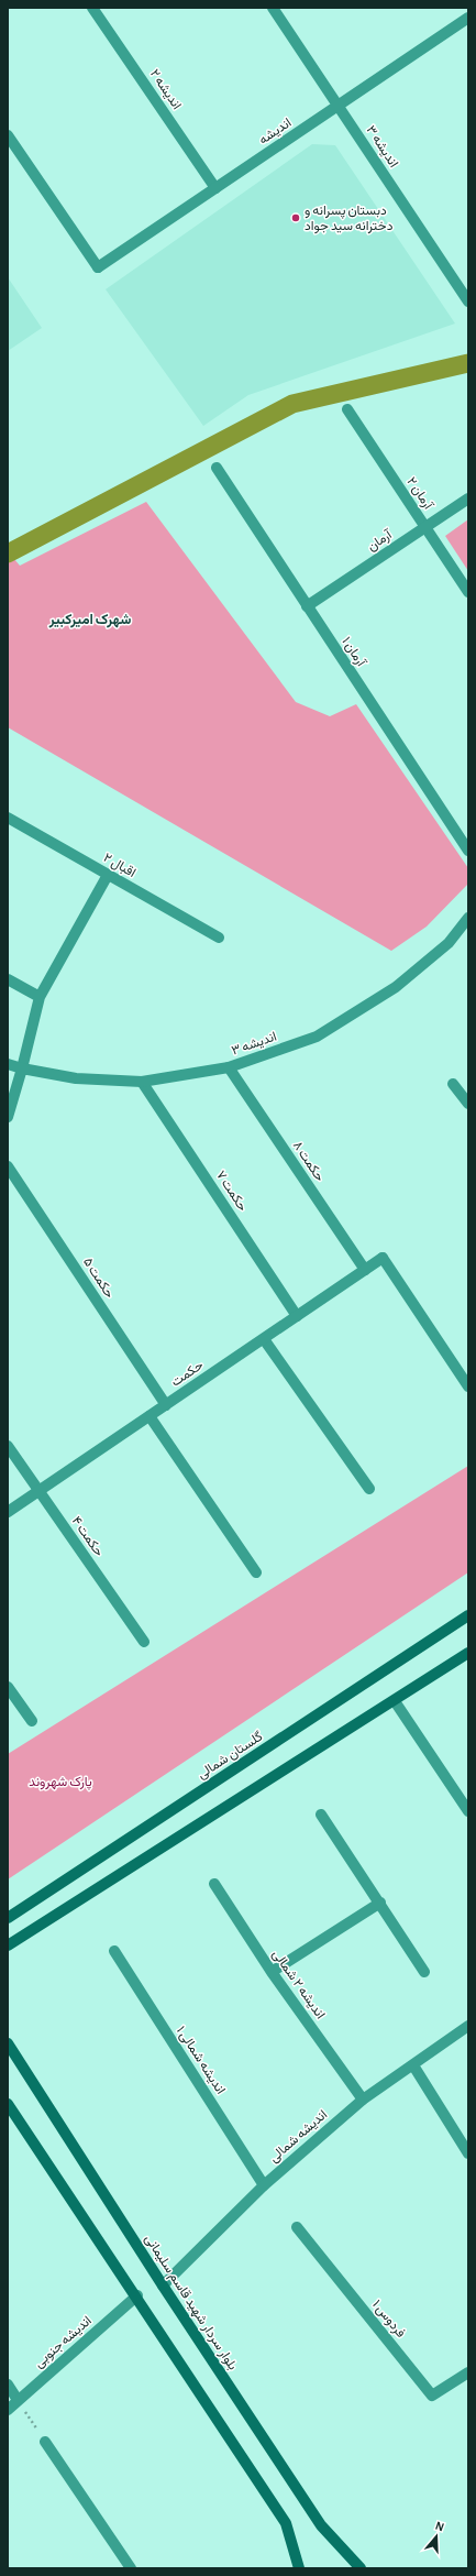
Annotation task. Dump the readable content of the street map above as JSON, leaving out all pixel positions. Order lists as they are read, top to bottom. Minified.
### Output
{"streets":{"main road":["گلستان شمالی","بلوار سردار شهید قاسم سلیمانی"],"street":["اندیشه ۲","اندیشه","اندیشه ۳","آرمان ۲","آرمان","آرمان ۱","اقبال ۲","حکمت ۸","حکمت ۷","حکمت ۵","حکمت","حکمت ۴","اندیشه ۲ شمالی","اندیشه شمالی ۱","اندیشه شمالی","فردوس ۱","اندیشه جنوبی"]},"crossings":[["اندیشه ۲","اندیشه"],["اندیشه","اندیشه ۳"],["اندیشه ۳","حکمت ۸"],["اندیشه ۳","حکمت ۷"],["آرمان ۲","آرمان"],["آرمان","آرمان ۱"],["حکمت ۸","حکمت"],["حکمت ۷","حکمت"],["حکمت ۵","حکمت"],["حکمت","حکمت ۴"],["اندیشه ۲ شمالی","اندیشه شمالی"],["اندیشه شمالی ۱","اندیشه شمالی"],["اندیشه شمالی","بلوار سردار شهید قاسم سلیمانی"]],"districts":["شهرک امیرکبیر"],"parks":["پارک شهروند"],"places":["دبستان پسرانه و دخترانه سید جواد"],"north":"top"}
